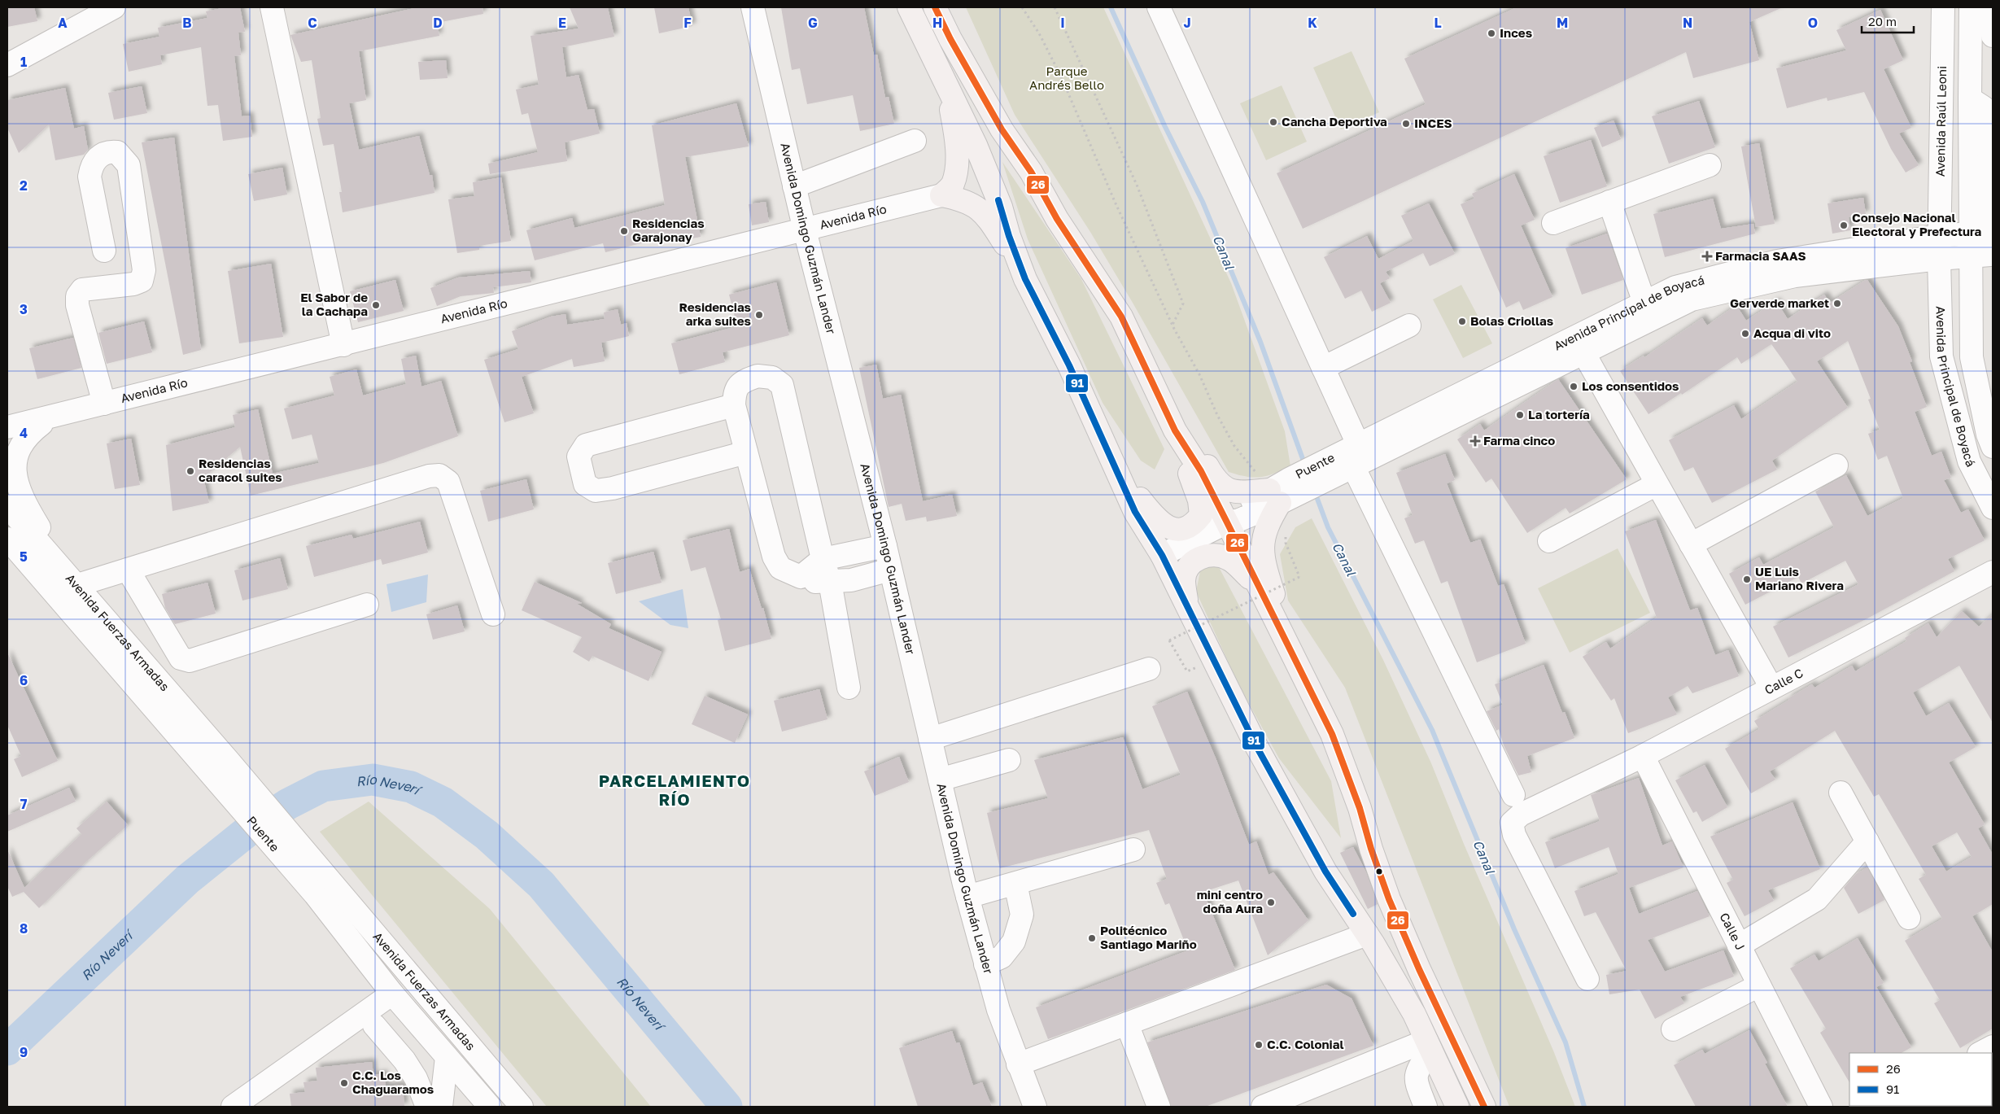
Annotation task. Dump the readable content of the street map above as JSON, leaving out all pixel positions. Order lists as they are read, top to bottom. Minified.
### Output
{"streets":{"street":["Avenida Raúl Leoni","Avenida Río","Avenida Domingo Guzmán Lander","Avenida Principal de Boyacá","Puente","Avenida Fuerzas Armadas","Calle C","Calle J"]},"crossings":[["Avenida Raúl Leoni","Avenida Principal de Boyacá"],["Avenida Río","Avenida Domingo Guzmán Lander"],["Avenida Principal de Boyacá","Puente"],["Puente","Avenida Fuerzas Armadas"],["Calle C","Calle J"]],"districts":["PARCELAMIENTO RÍO"],"water":["Canal","Río Neverí"],"parks":["Parque Andrés Bello"],"places":{"other":["Inces","Cancha Deportiva","INCES","Consejo Nacional Electoral y Prefectura","Residencias Garajonay","Gerverde market","El Sabor de la Cachapa","Residencias arka suites","Bolas Criollas","Acqua di vito","Los consentidos","La tortería","Residencias caracol suites","UE Luis Mariano Rivera","mini centro doña Aura","Politécnico Santiago Mariño","C.C. Colonial","C.C. Los Chaguaramos"],"health":["Farmacia SAAS","Farma cinco"]},"lines":["transit line 26","transit line 91"],"legend":["26","91"],"scale_bar":"20 m","grid":{"columns":["A","B","C","D","E","F","G","H","I","J","K","L","M","N","O"],"rows":["1","2","3","4","5","6","7","8","9"]}}
